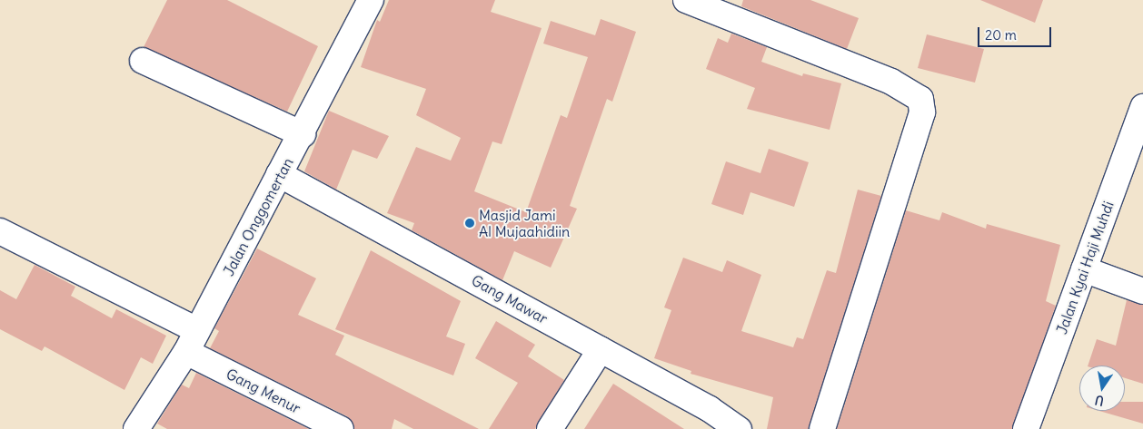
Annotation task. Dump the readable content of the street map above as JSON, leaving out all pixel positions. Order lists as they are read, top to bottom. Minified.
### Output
{"streets":{"street":["Jalan Onggomertan","Jalan Kyai Haji Muhdi","Gang Mawar","Gang Menur"]},"crossings":[["Jalan Onggomertan","Gang Mawar"],["Jalan Onggomertan","Gang Menur"]],"places":["Masjid Jami Al Mujaahidiin"],"scale_bar":"20 m","north":"bottom"}
